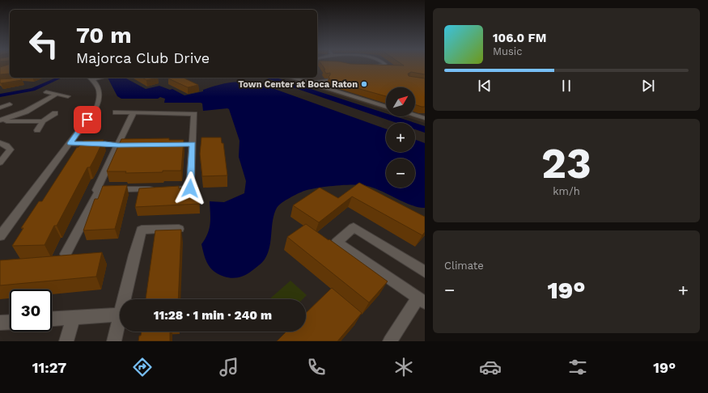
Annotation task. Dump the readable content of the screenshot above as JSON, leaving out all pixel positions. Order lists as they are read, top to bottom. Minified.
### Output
{"places":["Town Center at Boca Raton"],"north":"top right","page":{"turn":["70 m","Majorca Club Drive"],"song":["106.0 FM","Music"],"map_buttons":["+","−"],"tile":[["23","km/h"],"Climate"],"heat":["−","19°","+"],"limit":"30","trip":"11:28 · 1 min · 240 m","tabs":["11:27","19°"]}}
